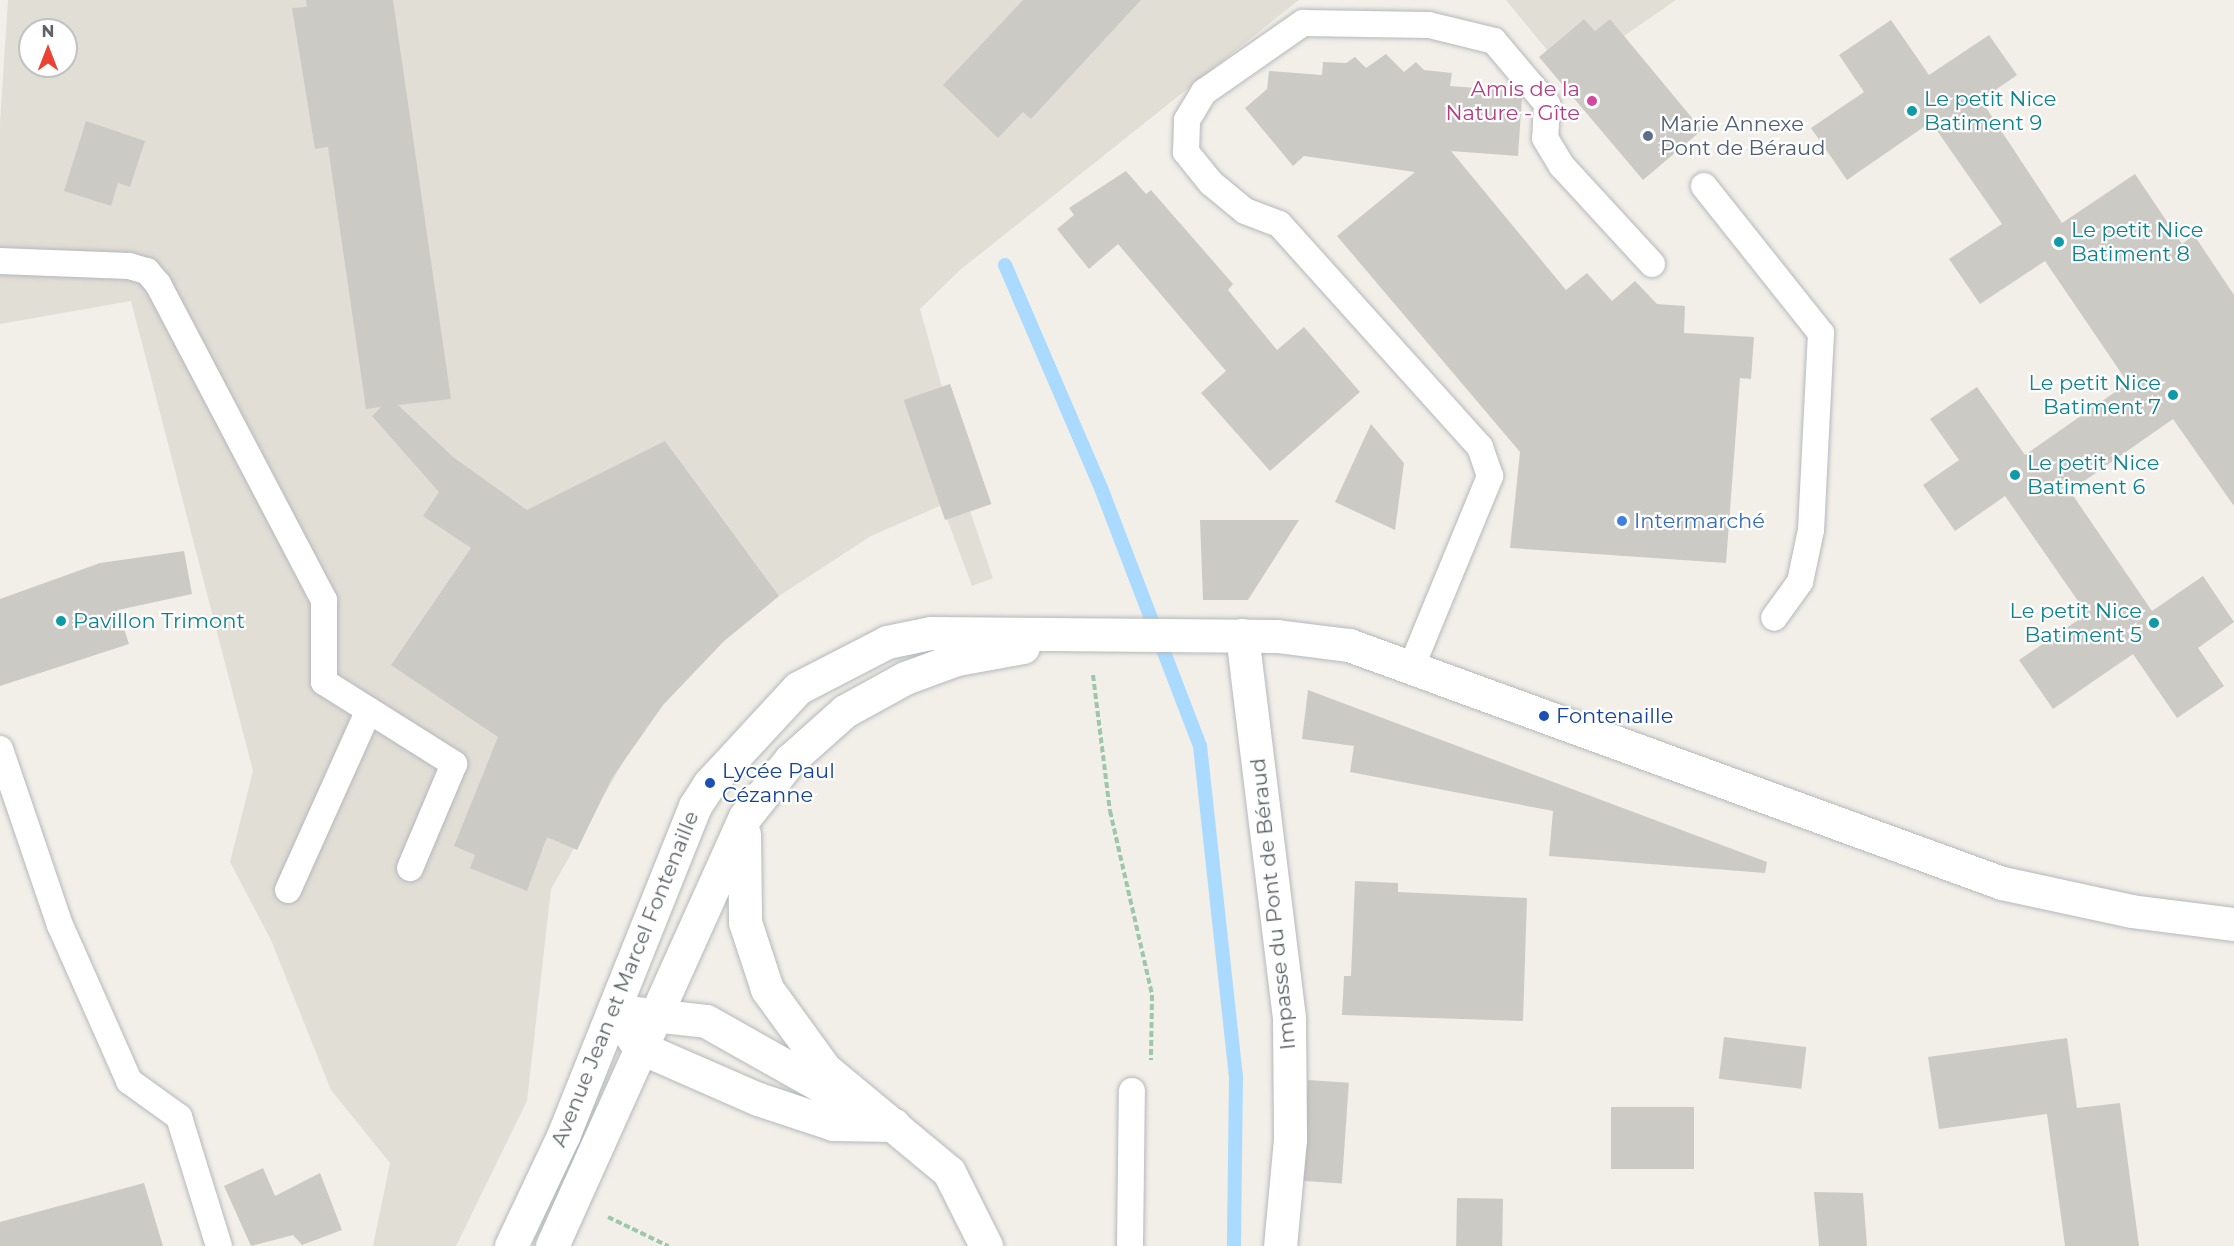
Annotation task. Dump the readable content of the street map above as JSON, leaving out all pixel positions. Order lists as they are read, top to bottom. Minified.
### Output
{"streets":{"main road":["Impasse du Pont de Béraud","Avenue Jean et Marcel Fontenaille"]},"crossings":[["Impasse du Pont de Béraud","Avenue Jean et Marcel Fontenaille"]],"places":["Amis de la Nature - Gîte","Le petit Nice Batiment 9","Marie Annexe Pont de Béraud","Le petit Nice Batiment 8","Le petit Nice Batiment 7","Le petit Nice Batiment 6","Intermarché","Pavillon Trimont","Le petit Nice Batiment 5","Fontenaille","Lycée Paul Cézanne"],"north":"top"}
